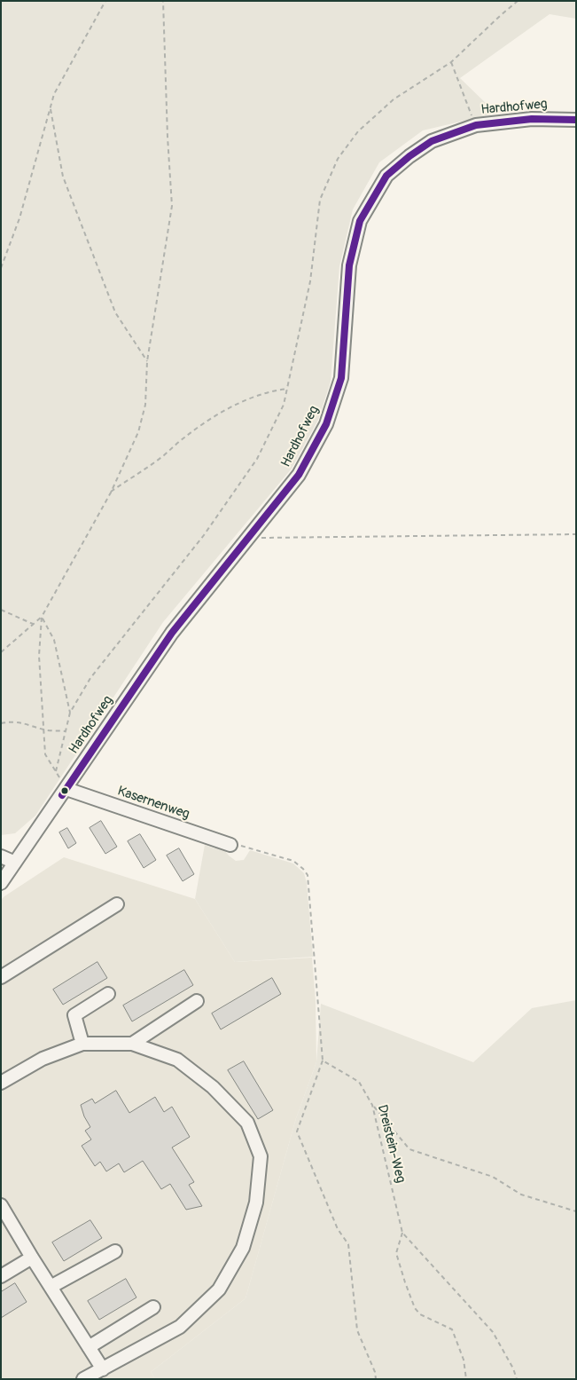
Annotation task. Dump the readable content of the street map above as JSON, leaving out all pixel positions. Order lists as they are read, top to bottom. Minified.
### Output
{"streets":{"street":["Hardhofweg","Kasernenweg"],"path":["Dreistein-Weg"]},"crossings":[["Hardhofweg","Kasernenweg"]]}
